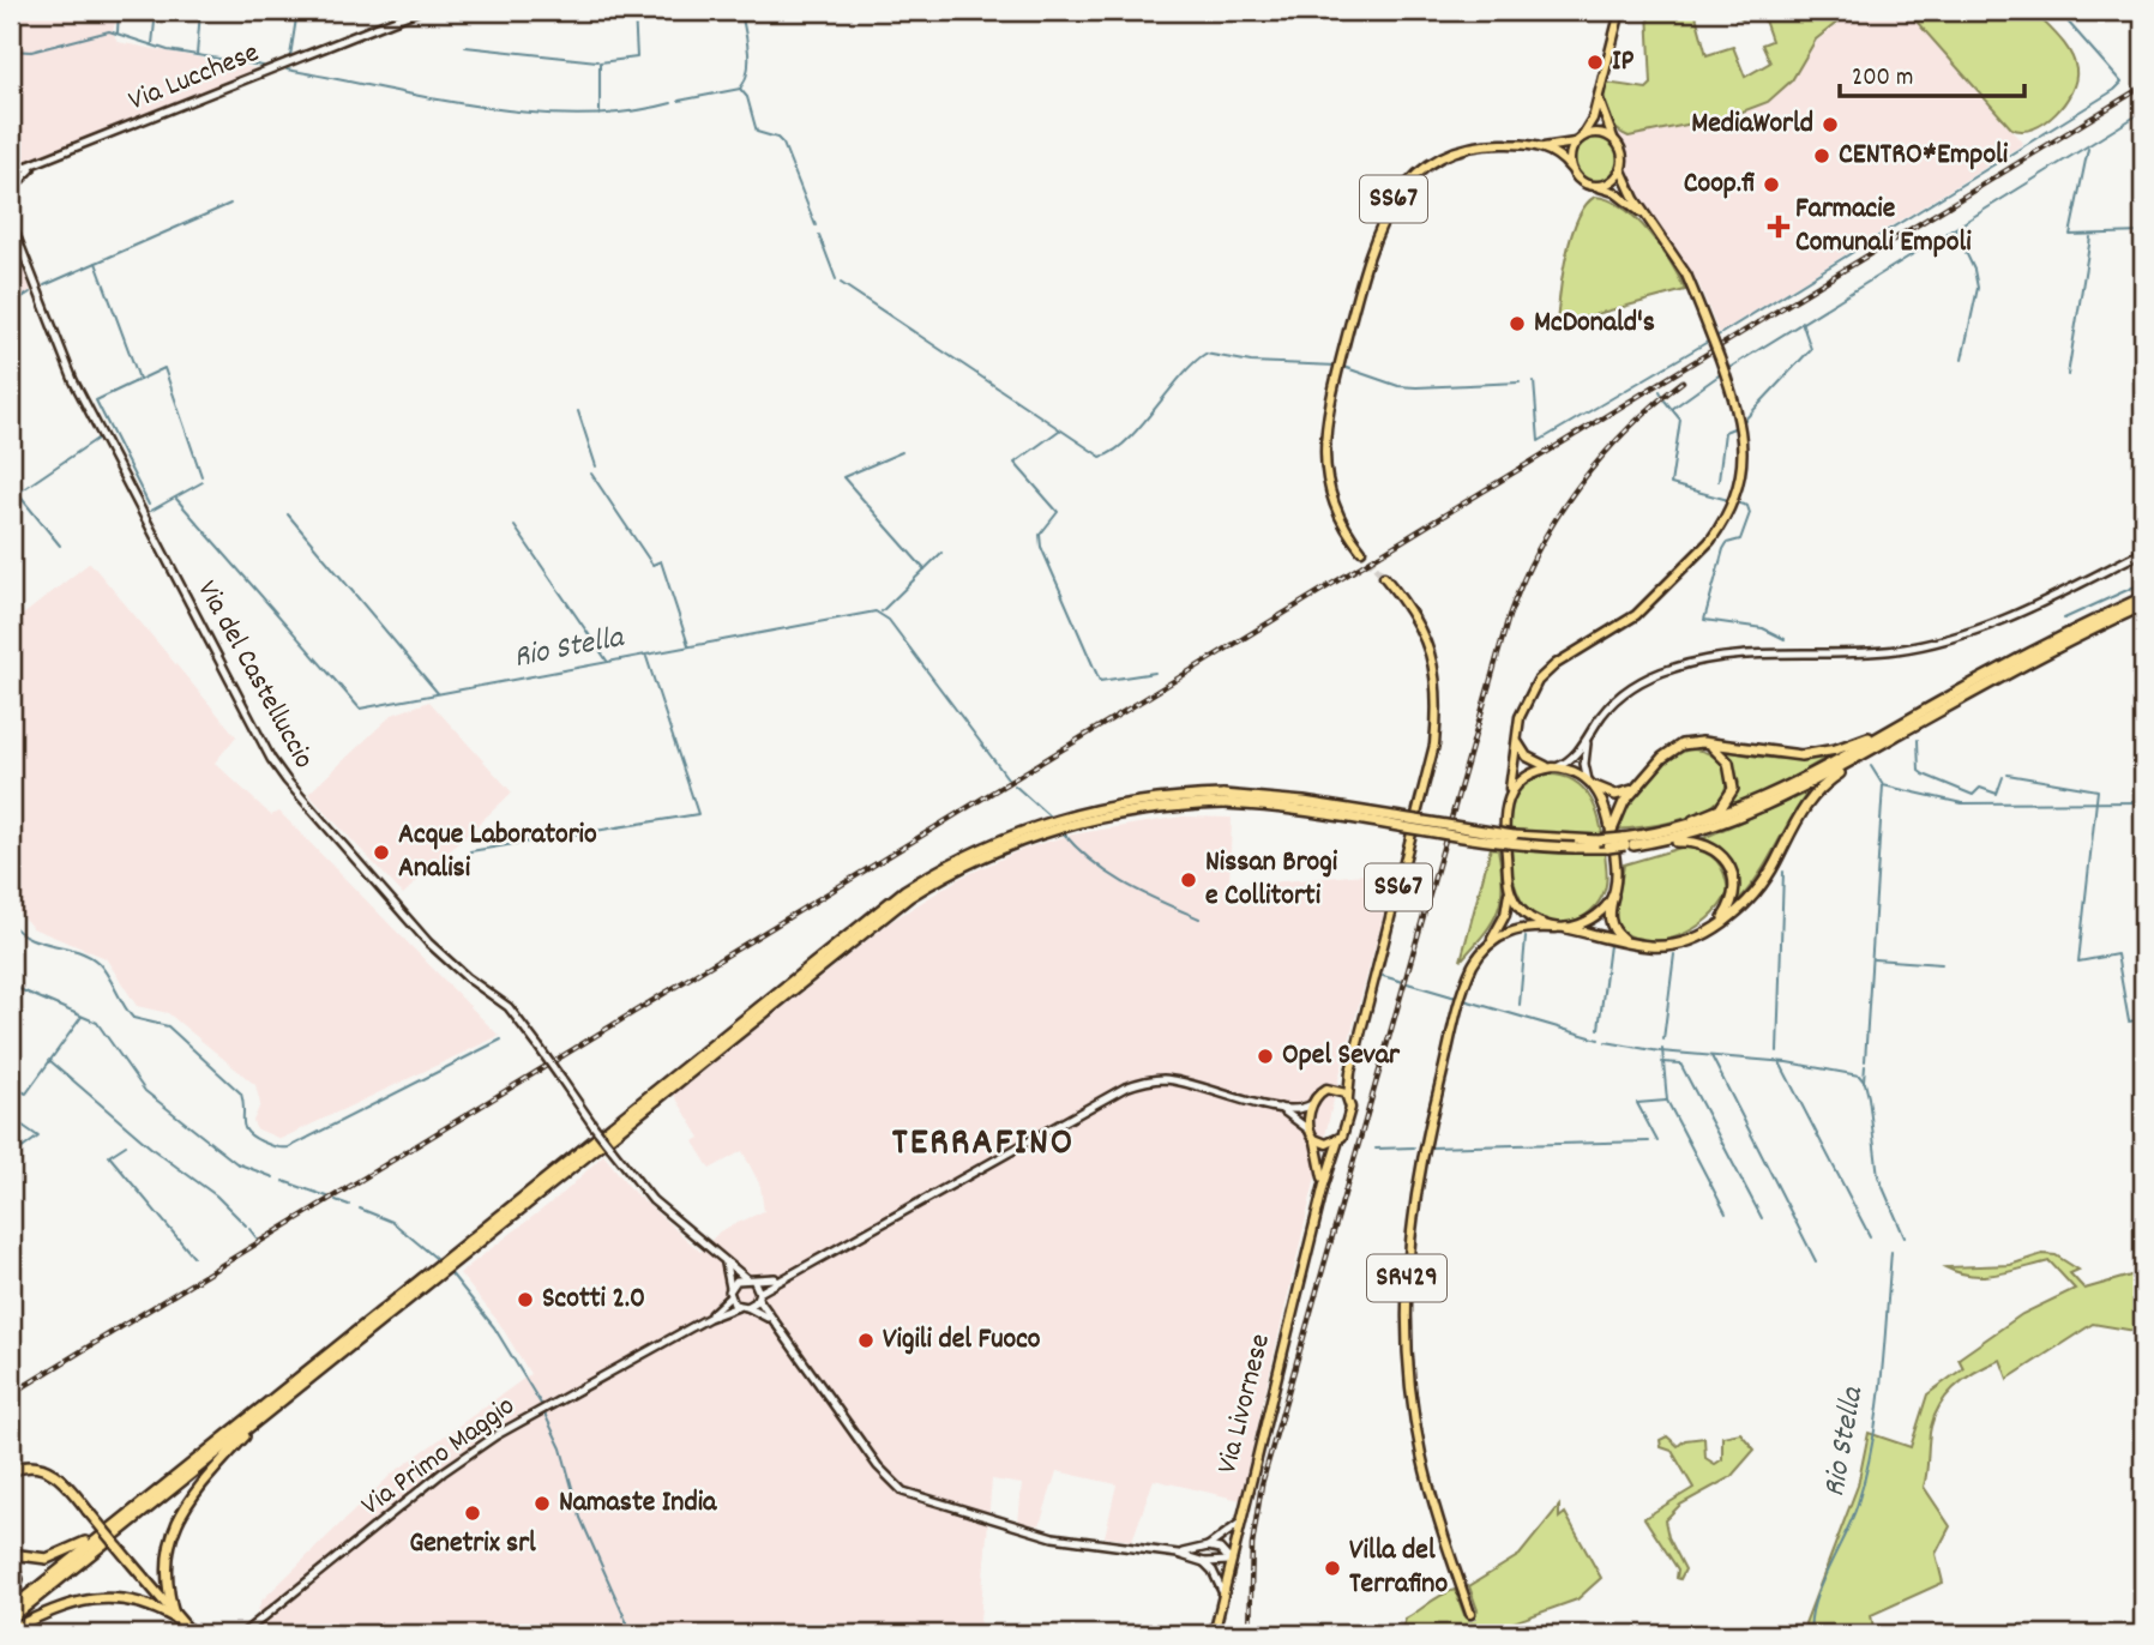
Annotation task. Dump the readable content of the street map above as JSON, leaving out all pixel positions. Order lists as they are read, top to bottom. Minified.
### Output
{"streets":{"main road":["Via Lucchese","SS67","Via del Castelluccio","SR429","Via Livornese","Via Primo Maggio"]},"crossings":[["Via Lucchese","Via del Castelluccio"],["Via del Castelluccio","Via Primo Maggio"]],"districts":["TERRAFINO"],"water":["Rio Stella"],"places":{"other":["IP","MediaWorld","CENTRO*Empoli","Coop.fi","McDonald's","Acque Laboratorio Analisi","Nissan Brogi e Collitorti","Opel Sevar","Scotti 2.0","Vigili del Fuoco","Namaste India","Genetrix srl","Villa del Terrafino"],"health":["Farmacie Comunali Empoli"]},"scale_bar":"200 m"}
